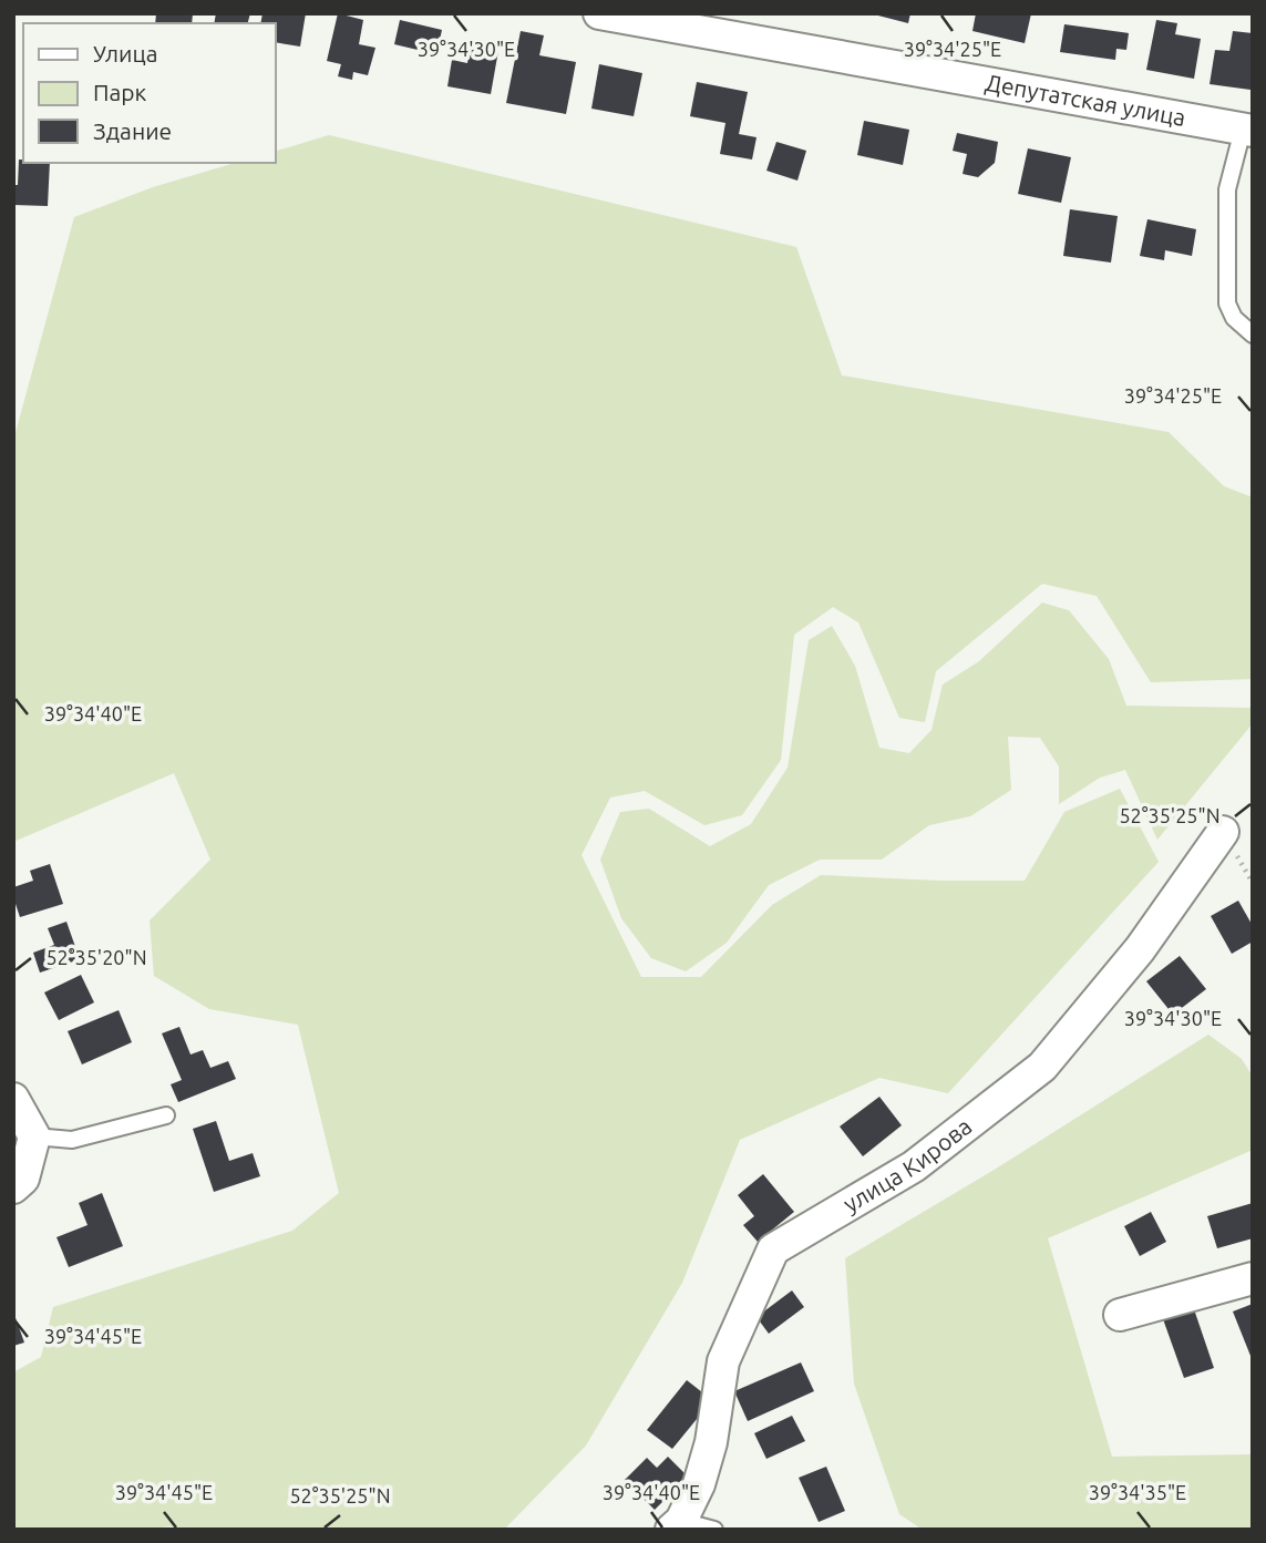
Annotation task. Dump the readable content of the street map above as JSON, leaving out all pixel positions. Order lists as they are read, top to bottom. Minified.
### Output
{"streets":{"street":["Депутатская улица","улица Кирова"]},"legend":["Улица","Парк","Здание"],"coordinates":["39°34'30\"E","39°34'25\"E","39°34'40\"E","52°35'25\"N","52°35'20\"N","39°34'45\"E","39°34'35\"E"]}
